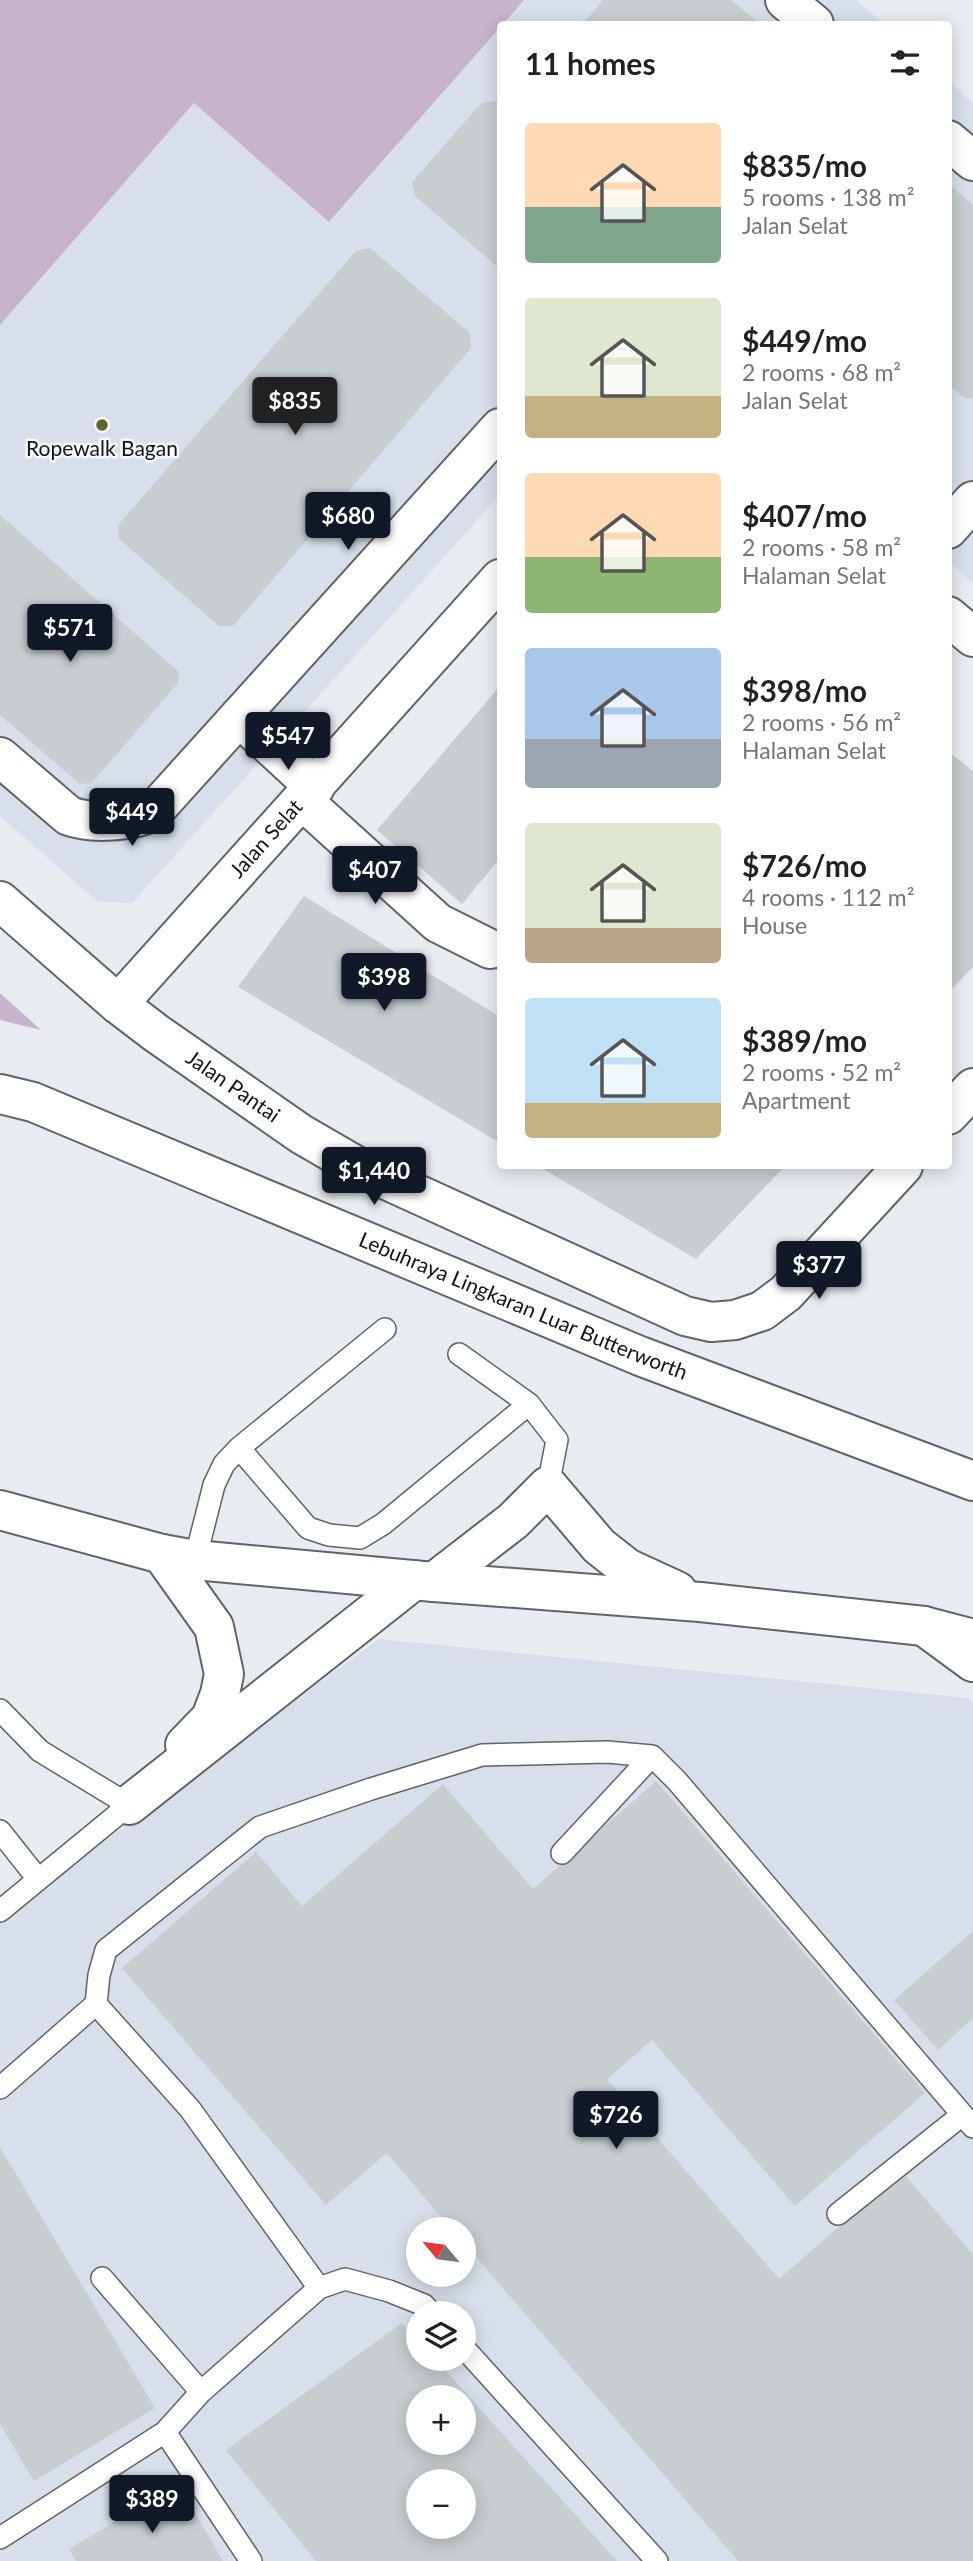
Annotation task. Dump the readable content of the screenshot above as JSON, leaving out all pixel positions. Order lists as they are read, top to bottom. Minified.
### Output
{"streets":{"main road":["Jalan Selat","Jalan Pantai","Lebuhraya Lingkaran Luar Butterworth"]},"crossings":[["Jalan Selat","Jalan Pantai"]],"places":["Ropewalk Bagan"],"north":"top left","page":{"heading":"11 homes","list":[{"name":"$835/mo","note":"5 rooms · 138 m² · Jalan Selat"},{"name":"$449/mo","note":"2 rooms · 68 m² · Jalan Selat"},{"name":"$407/mo","note":"2 rooms · 58 m² · Halaman Selat"},{"name":"$398/mo","note":"2 rooms · 56 m² · Halaman Selat"},{"name":"$726/mo","note":"4 rooms · 112 m² · House"},{"name":"$389/mo","note":"2 rooms · 52 m² · Apartment"}],"price":["$835","$680","$571","$547","$449","$407","$398","$1,440","$377","$726","$389"],"map_buttons":["+","−"]}}
